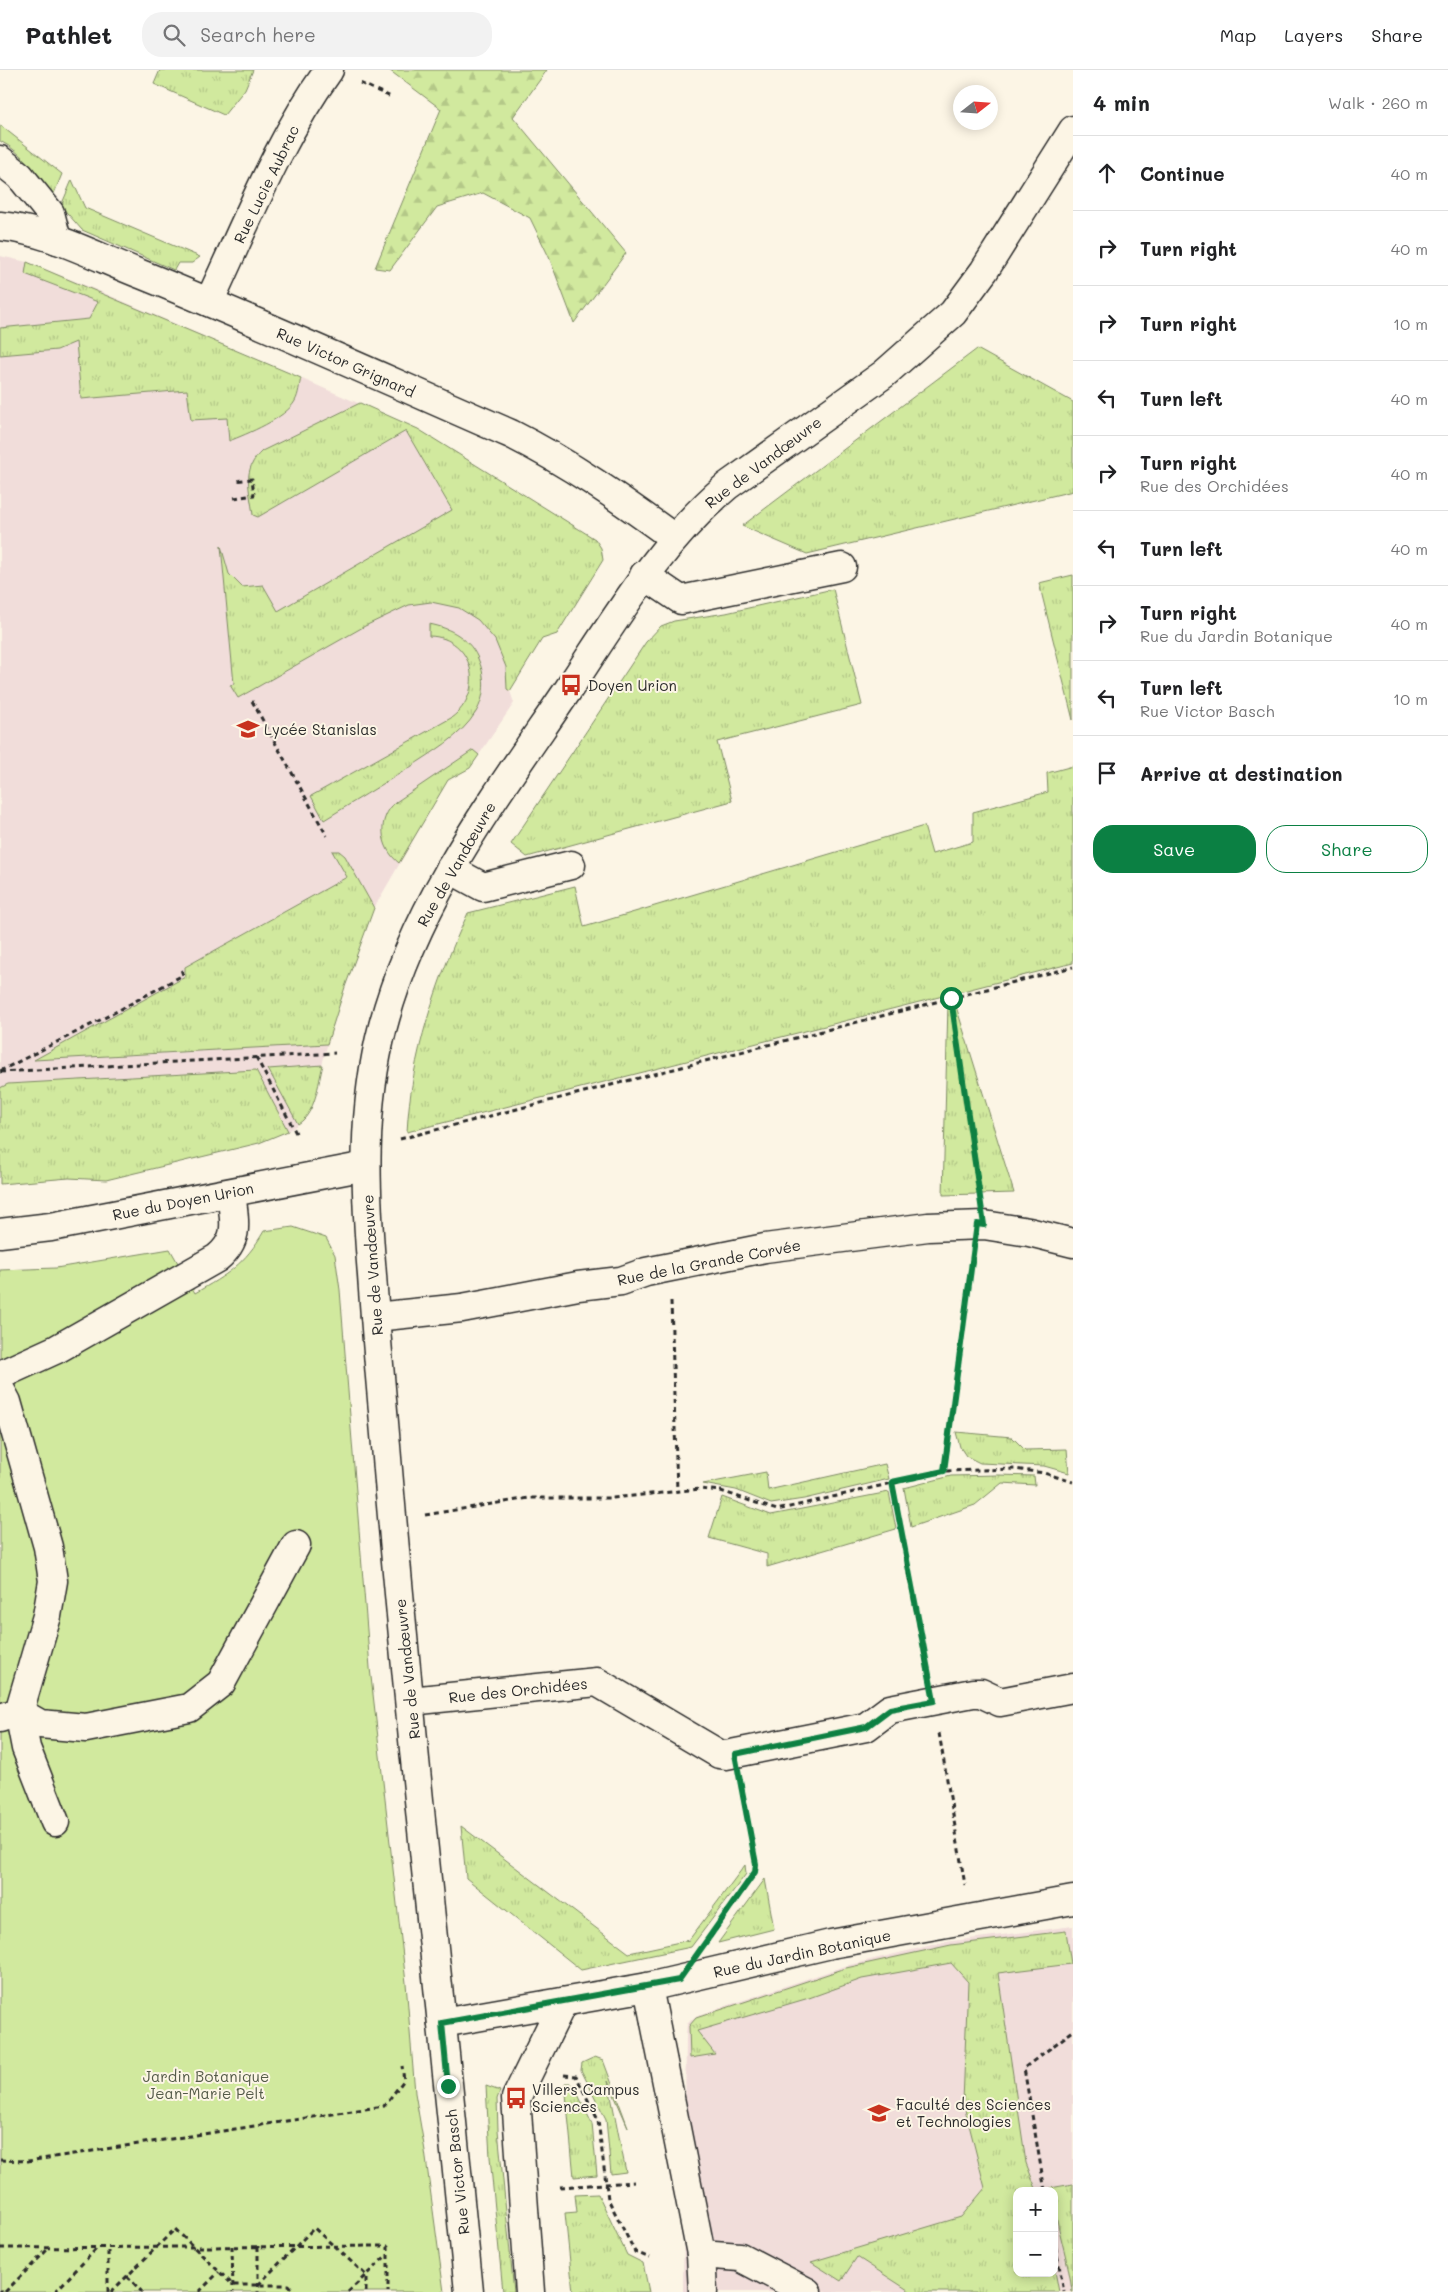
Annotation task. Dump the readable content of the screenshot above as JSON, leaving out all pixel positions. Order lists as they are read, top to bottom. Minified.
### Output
{"streets":{"street":["Rue Lucie Aubrac","Rue Victor Grignard","Rue de Vandœuvre","Rue du Doyen Urion","Rue de la Grande Corvée","Rue des Orchidées","Rue du Jardin Botanique","Rue Victor Basch"]},"crossings":[["Rue Lucie Aubrac","Rue Victor Grignard"],["Rue Victor Grignard","Rue de Vandœuvre"],["Rue de Vandœuvre","Rue du Doyen Urion"],["Rue de Vandœuvre","Rue de la Grande Corvée"],["Rue de Vandœuvre","Rue des Orchidées"],["Rue de Vandœuvre","Rue du Jardin Botanique"],["Rue de Vandœuvre","Rue Victor Basch"],["Rue du Jardin Botanique","Rue Victor Basch"]],"parks":["Jardin Botanique Jean-Marie Pelt"],"places":{"bus stop":["Doyen Urion","Villers Campus Sciences"],"school or university":["Lycée Stanislas","Faculté des Sciences et Technologies"]},"north":"right","page":{"header":"Pathlet","search":"Search here","nav":["Map","Layers","Share"],"heading":["4 min","Walk · 260 m"],"list":[["Continue","40 m"],["Turn right","40 m"],["Turn right","10 m"],["Turn left","40 m"],["Turn right","Rue des Orchidées","40 m"],["Turn left","40 m"],["Turn right","Rue du Jardin Botanique","40 m"],["Turn left","Rue Victor Basch","10 m"],"Arrive at destination"],"buttons":["Save","Share"],"map_buttons":["+","−"]}}
